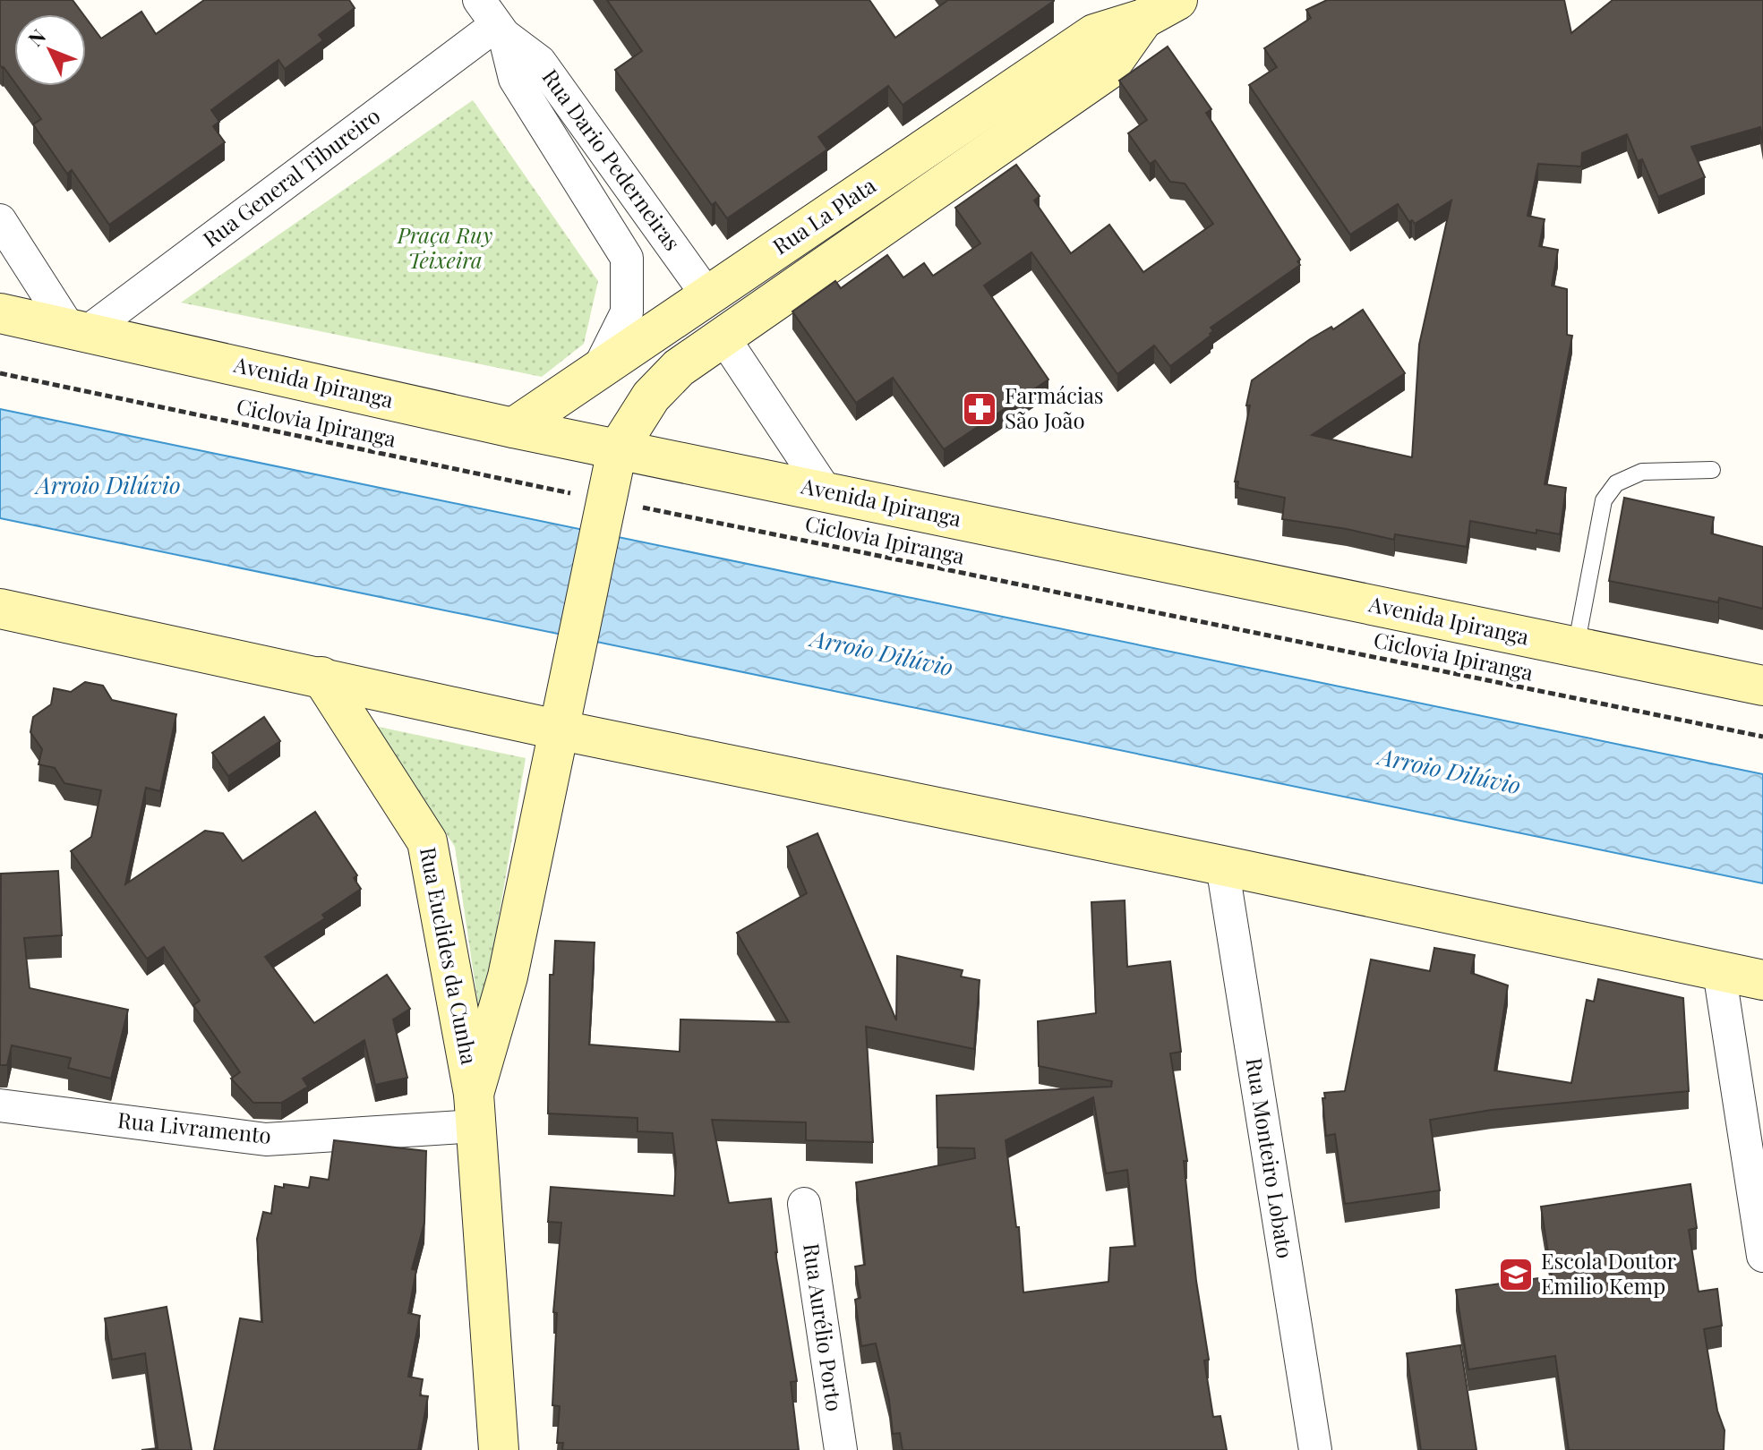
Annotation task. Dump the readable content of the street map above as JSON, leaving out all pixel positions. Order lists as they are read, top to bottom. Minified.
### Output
{"streets":{"main road":["Rua La Plata","Avenida Ipiranga","Rua Euclides da Cunha"],"street":["Rua Dario Pederneiras","Rua General Tibureiro","Rua Livramento","Rua Monteiro Lobato","Rua Aurélio Porto"],"path":["Ciclovia Ipiranga"]},"crossings":[["Rua Dario Pederneiras","Rua General Tibureiro"],["Rua Dario Pederneiras","Rua La Plata"],["Rua General Tibureiro","Avenida Ipiranga"],["Rua La Plata","Avenida Ipiranga"],["Rua La Plata","Rua Euclides da Cunha"],["Avenida Ipiranga","Rua Euclides da Cunha"],["Ciclovia Ipiranga","Rua Euclides da Cunha"],["Rua Euclides da Cunha","Rua Livramento"]],"water":["Arroio Dilúvio"],"parks":["Praça Ruy Teixeira"],"places":{"pharmacy":["Farmácias São João"],"school or university":["Escola Doutor Emilio Kemp"]},"north":"top left"}
